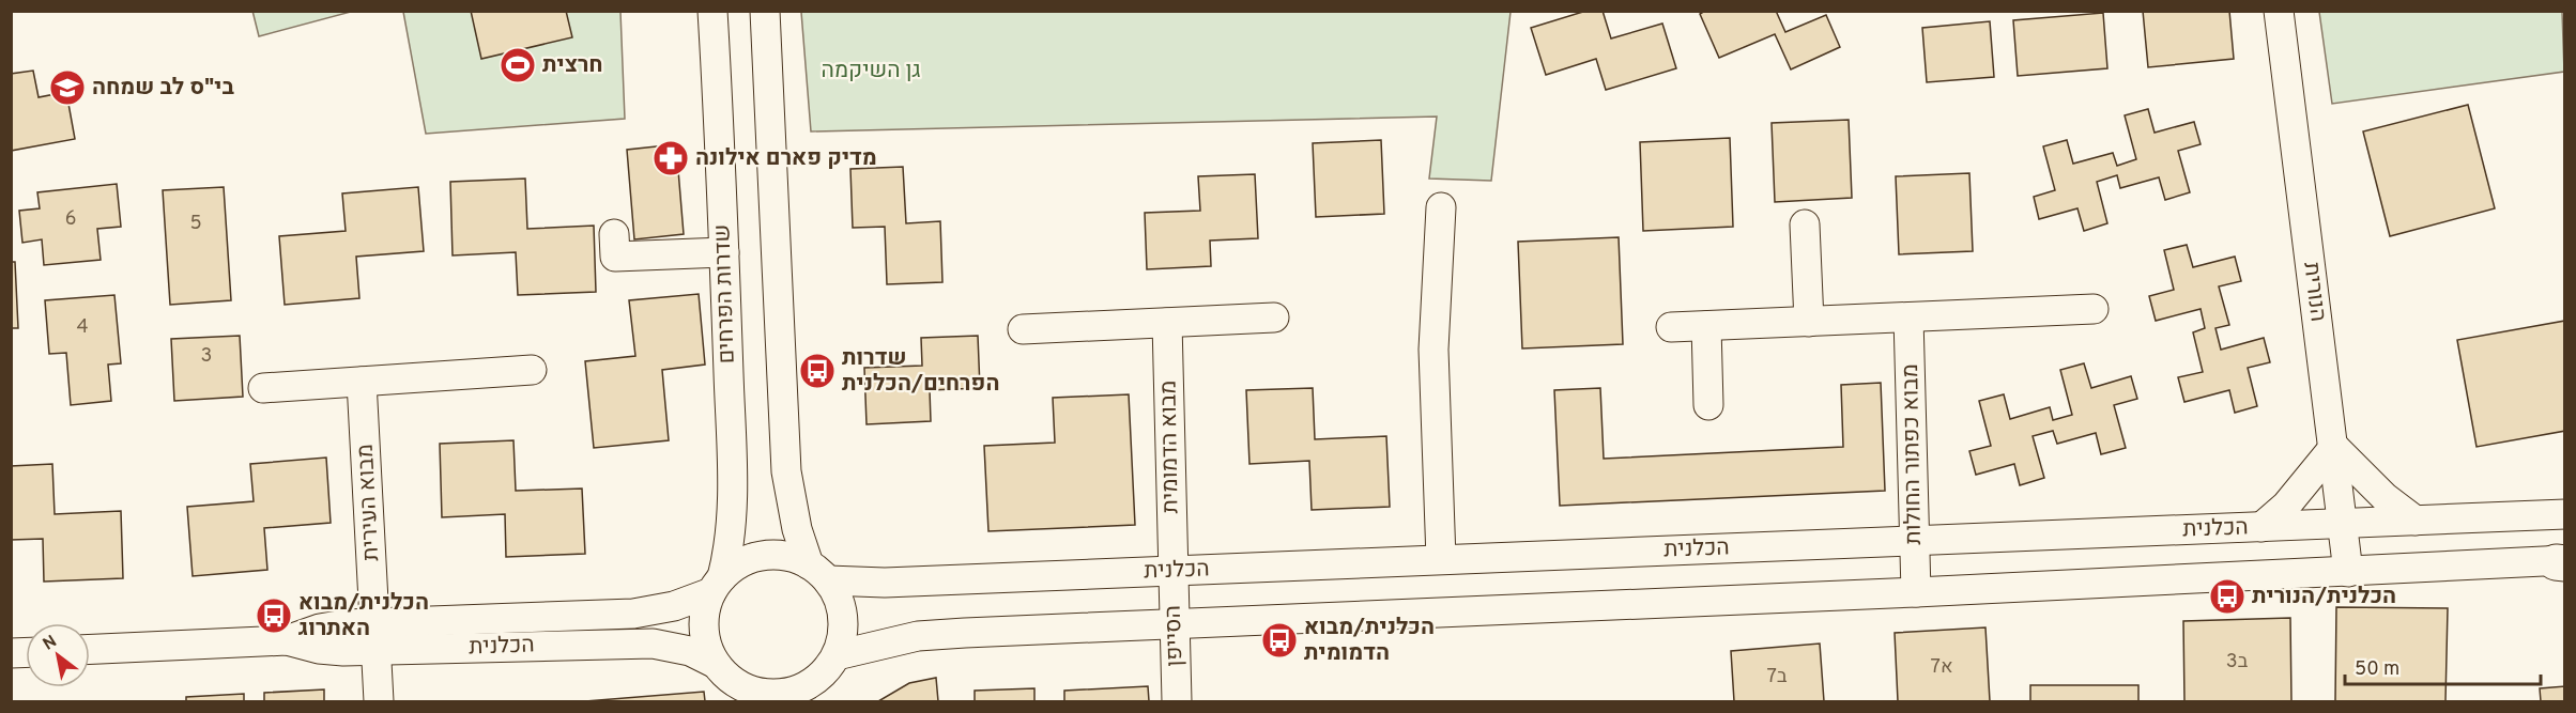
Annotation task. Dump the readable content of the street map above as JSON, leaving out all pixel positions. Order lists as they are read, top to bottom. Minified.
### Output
{"streets":{"street":["הנורית","שדרות הפרחים","מבוא הדמומית","מבוא כפתור החולות","מבוא העירית","הכלנית","הסייפן"]},"crossings":[["הנורית","הכלנית"],["שדרות הפרחים","הכלנית"],["מבוא הדמומית","הכלנית"],["מבוא הדמומית","הסייפן"],["מבוא כפתור החולות","הכלנית"],["מבוא העירית","הכלנית"],["הכלנית","הסייפן"]],"parks":["גן השיקמה"],"places":{"sports":["חרצית"],"school or university":["בי\"ס לב שמחה"],"pharmacy":["מדיק פארם אילונה"],"bus stop":["שדרות הפרחים/הכלנית","הכלנית/הנורית","הכלנית/מבוא האתרוג","הכלנית/מבוא הדמומית"]},"house_numbers":["6","5","4","3","3ב","7א","7ב"],"scale_bar":"50 m","north":"top left"}
